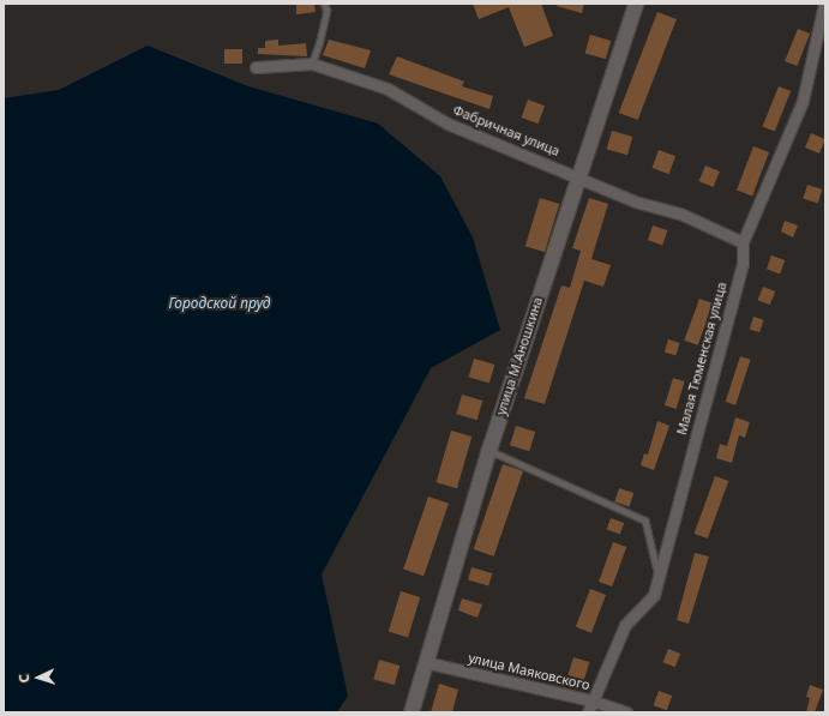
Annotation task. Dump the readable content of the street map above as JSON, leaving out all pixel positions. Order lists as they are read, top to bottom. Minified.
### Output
{"streets":{"street":["Фабричная улица","улица М.Аношкина","Малая Тюменская улица","улица Маяковского"]},"crossings":[["Фабричная улица","улица М.Аношкина"],["Фабричная улица","Малая Тюменская улица"],["улица М.Аношкина","улица Маяковского"],["Малая Тюменская улица","улица Маяковского"]],"water":["Городской пруд"],"north":"left"}
